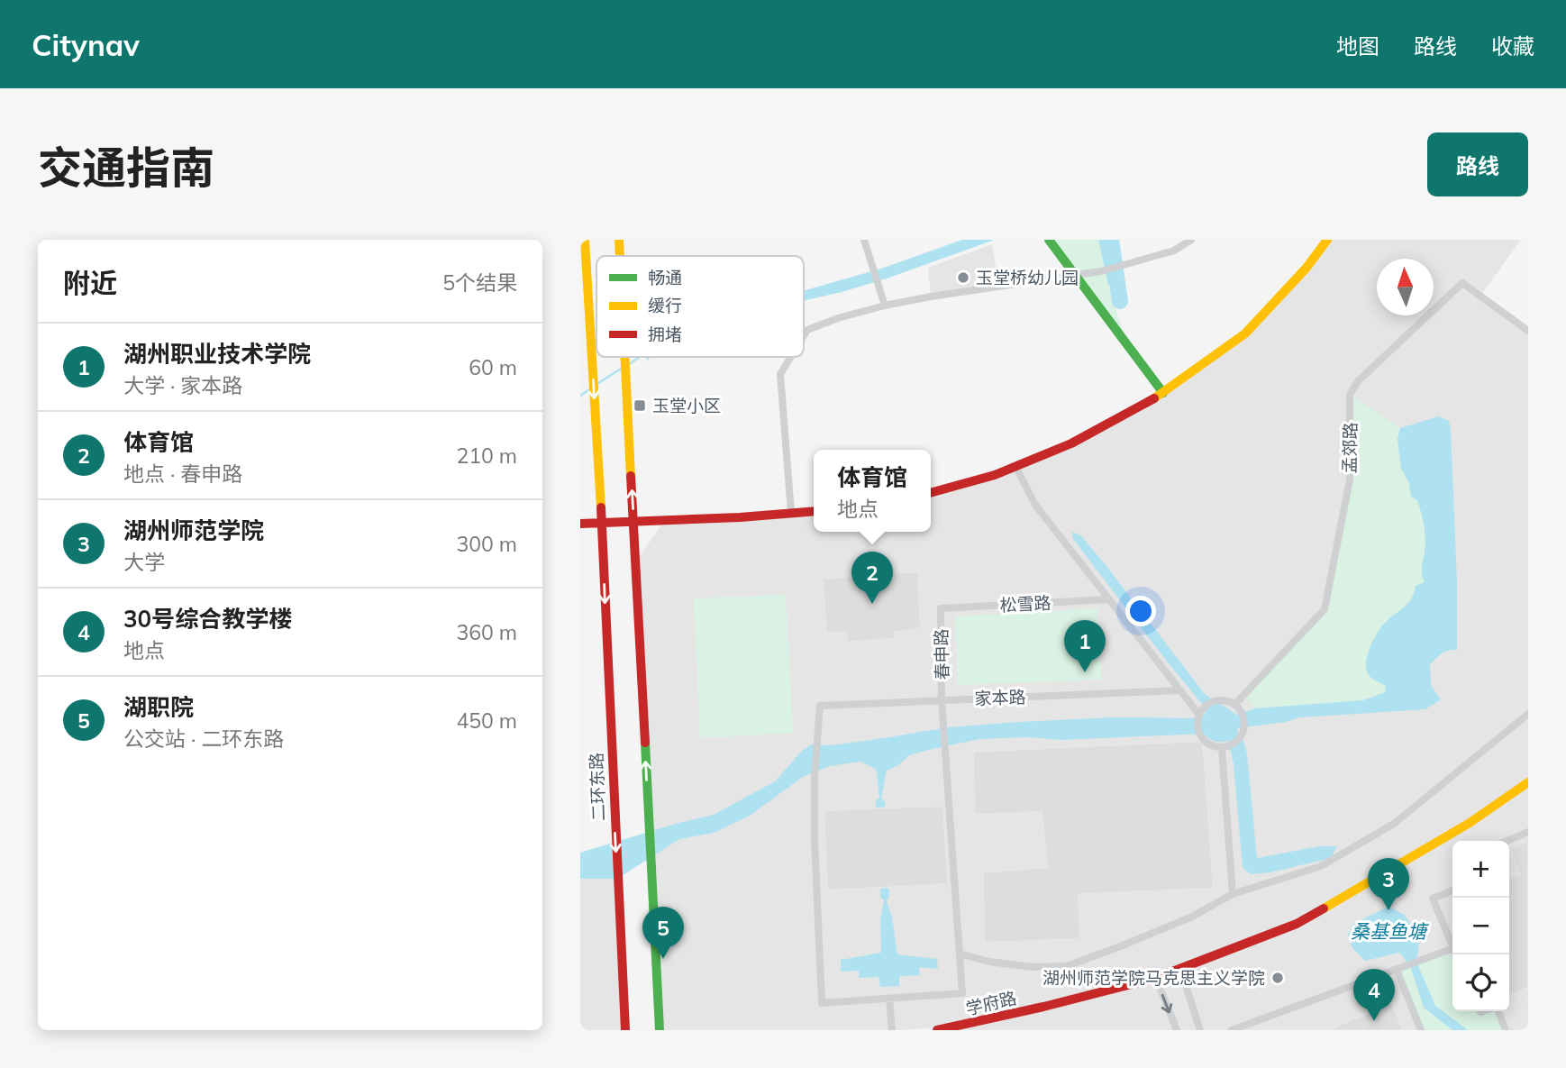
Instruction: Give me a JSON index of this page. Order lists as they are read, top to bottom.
{
  "streets": {
    "main road": ["二环东路", "学府路"],
    "street": [
      "孟郊路",
      "松雪路",
      "春申路",
      "家本路"
    ]
  },
  "crossings": [
    ["松雪路", "春申路"],
    ["春申路", "家本路"]
  ],
  "water": ["桑基鱼塘"],
  "places": {
    "other": ["玉堂桥幼儿园", "湖州师范学院马克思主义学院"],
    "transit": ["玉堂小区"]
  },
  "legend": ["畅通", "缓行", "拥堵"],
  "north": "top",
  "page": {
    "header": "Citynav",
    "nav": ["地图", "路线", "收藏"],
    "title": "交通指南",
    "buttons": "路线",
    "heading": ["附近", "5个结果"],
    "list": [
      {
        "mark": "1",
        "name": "湖州职业技术学院",
        "note": "大学 · 家本路",
        "value": "60 m"
      },
      {
        "mark": "2",
        "name": "体育馆",
        "note": "地点 · 春申路",
        "value": "210 m"
      },
      {
        "mark": "3",
        "name": "湖州师范学院",
        "note": "大学",
        "value": "300 m"
      },
      {
        "mark": "4",
        "name": "30号综合教学楼",
        "note": "地点",
        "value": "360 m"
      },
      {
        "mark": "5",
        "name": "湖职院",
        "note": "公交站 · 二环东路",
        "value": "450 m"
      }
    ],
    "popup": ["体育馆", "地点"],
    "pins": [
      "2",
      "1",
      "3",
      "5",
      "4"
    ],
    "map_buttons": ["+", "−"]
  }
}
